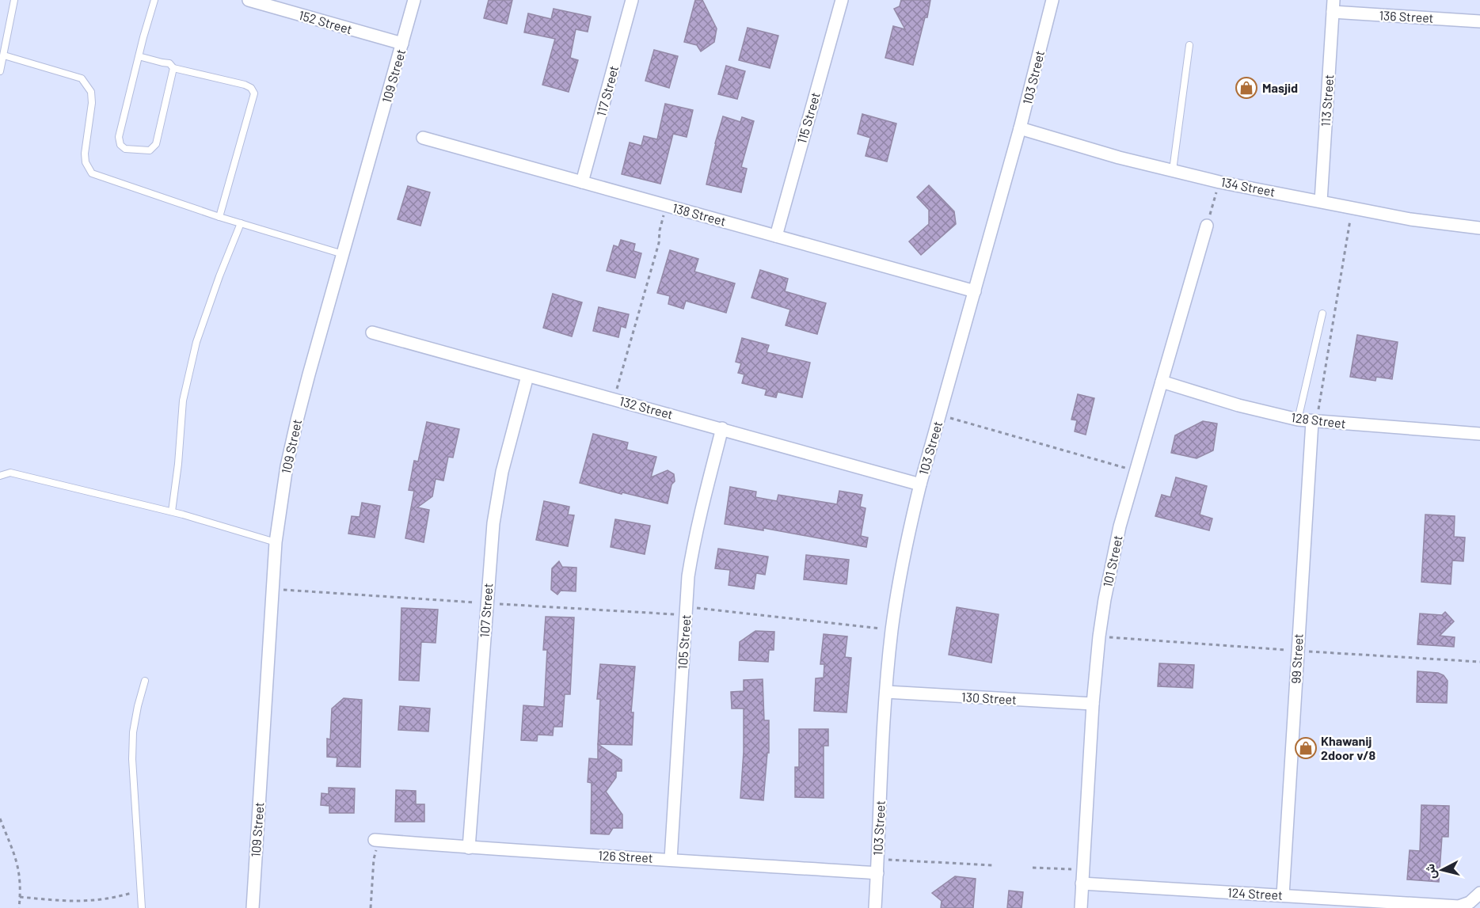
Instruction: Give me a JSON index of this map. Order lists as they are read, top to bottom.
{
  "streets": {
    "street": [
      "136 Street",
      "152 Street",
      "109 Street",
      "103 Street",
      "117 Street",
      "113 Street",
      "115 Street",
      "134 Street",
      "138 Street",
      "132 Street",
      "128 Street",
      "101 Street",
      "107 Street",
      "105 Street",
      "99 Street",
      "130 Street",
      "126 Street",
      "124 Street"
    ]
  },
  "crossings": [
    ["136 Street", "113 Street"],
    ["152 Street", "109 Street"],
    ["103 Street", "134 Street"],
    ["103 Street", "138 Street"],
    ["103 Street", "132 Street"],
    ["103 Street", "130 Street"],
    ["103 Street", "126 Street"],
    ["117 Street", "138 Street"],
    ["113 Street", "134 Street"],
    ["115 Street", "138 Street"],
    ["132 Street", "107 Street"],
    ["132 Street", "105 Street"],
    ["128 Street", "101 Street"],
    ["128 Street", "99 Street"],
    ["101 Street", "130 Street"],
    ["101 Street", "124 Street"],
    ["107 Street", "126 Street"],
    ["105 Street", "126 Street"],
    ["99 Street", "124 Street"]
  ],
  "places": {
    "shop": ["Masjid", "Khawanij 2door v/8"]
  },
  "north": "left"
}
